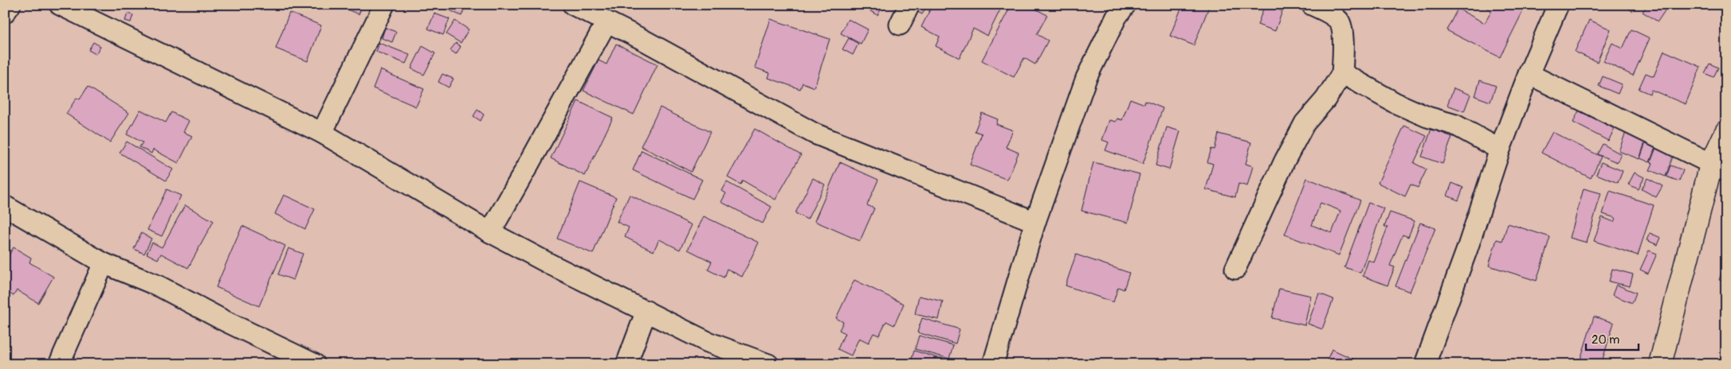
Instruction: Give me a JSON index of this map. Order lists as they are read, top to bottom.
{
  "scale_bar": "20 m"
}
